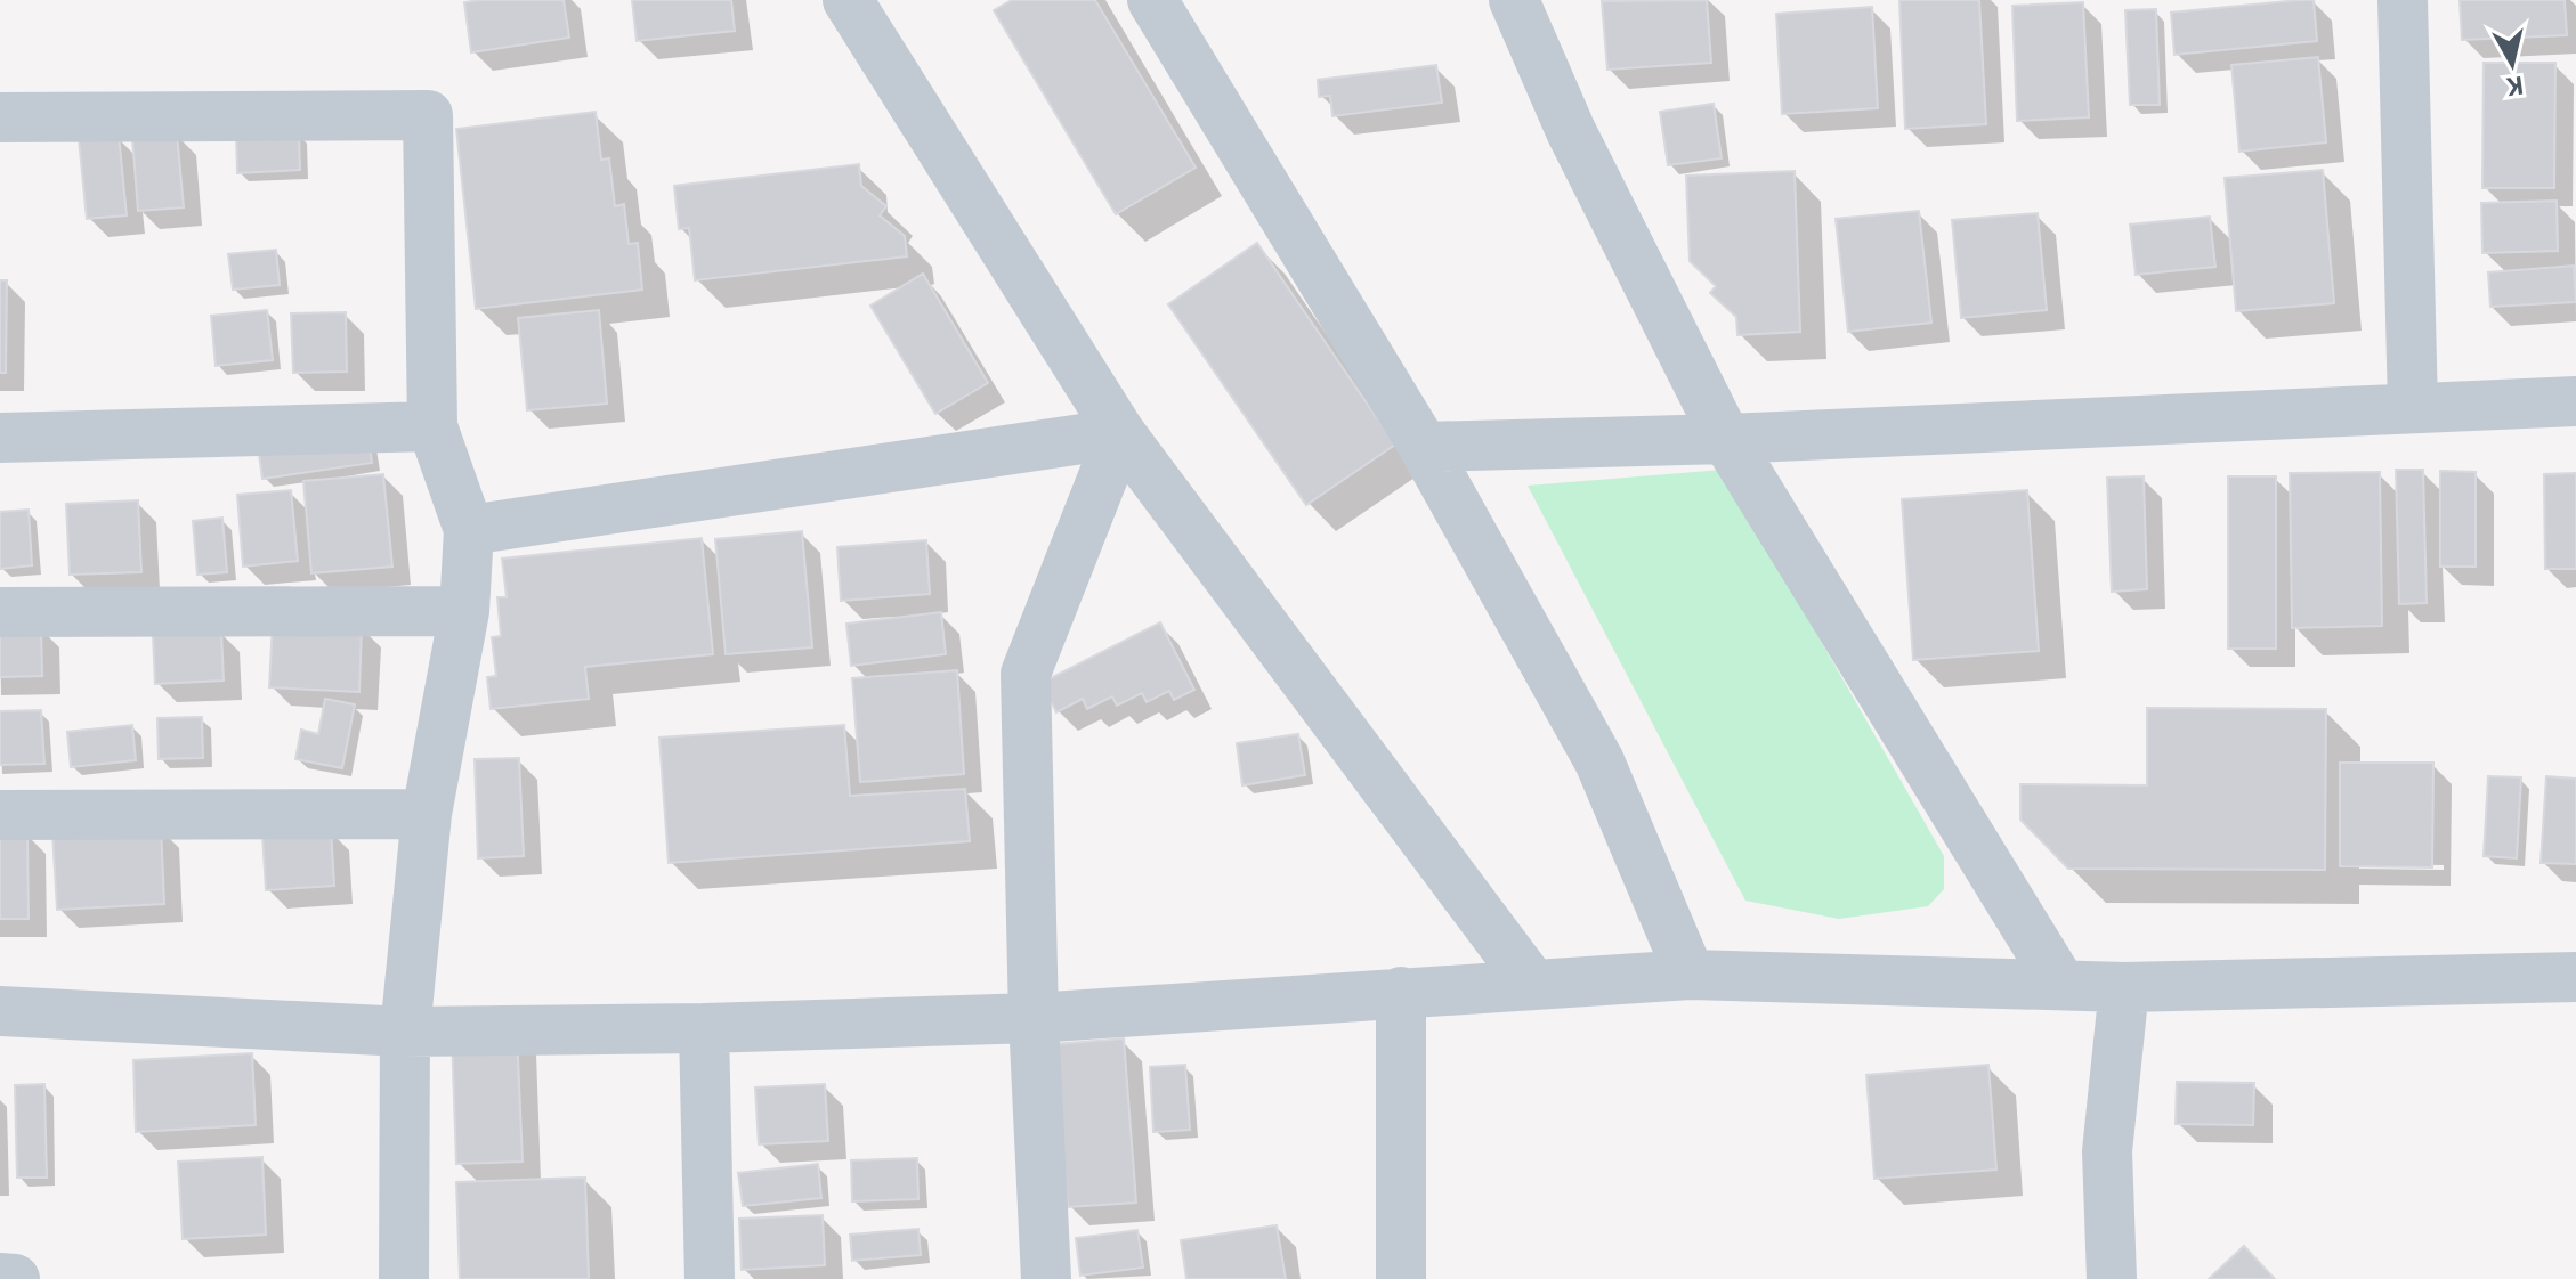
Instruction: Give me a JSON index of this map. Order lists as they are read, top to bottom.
{
  "north": "bottom"
}
